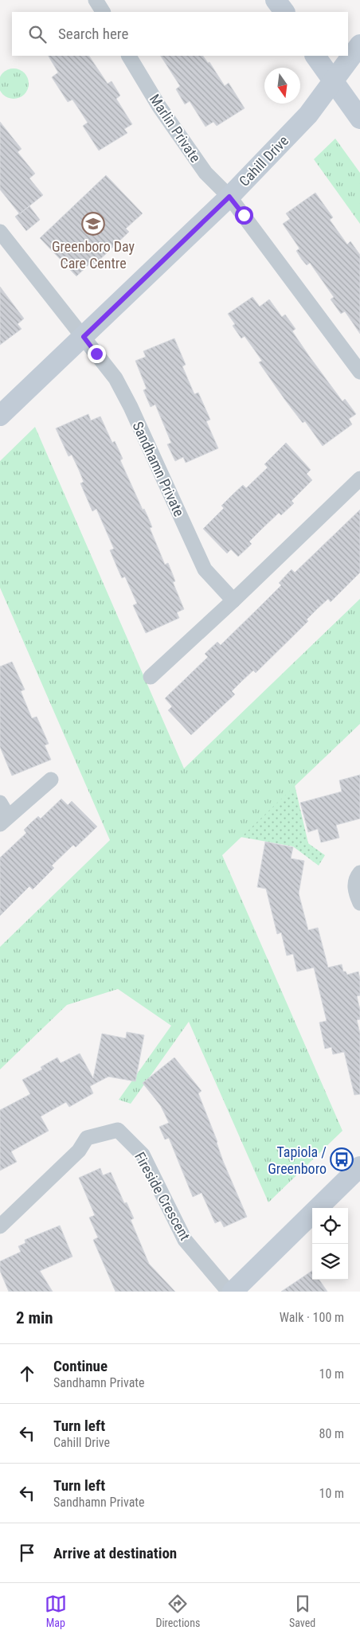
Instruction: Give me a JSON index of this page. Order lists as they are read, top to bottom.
{
  "streets": {
    "street": [
      "Marlin Private",
      "Cahill Drive",
      "Sandhamn Private",
      "Fireside Crescent"
    ]
  },
  "crossings": [
    ["Marlin Private", "Cahill Drive"],
    ["Cahill Drive", "Sandhamn Private"]
  ],
  "places": {
    "school or university": ["Greenboro Day Care Centre"],
    "bus stop": ["Tapiola / Greenboro"]
  },
  "north": "bottom",
  "page": {
    "search": "Search here",
    "heading": ["2 min", "Walk · 100 m"],
    "list": [
      ["Continue", "Sandhamn Private", "10 m"],
      ["Turn left", "Cahill Drive", "80 m"],
      ["Turn left", "Sandhamn Private", "10 m"],
      "Arrive at destination"
    ],
    "nav": ["Map", "Directions", "Saved"]
  }
}
